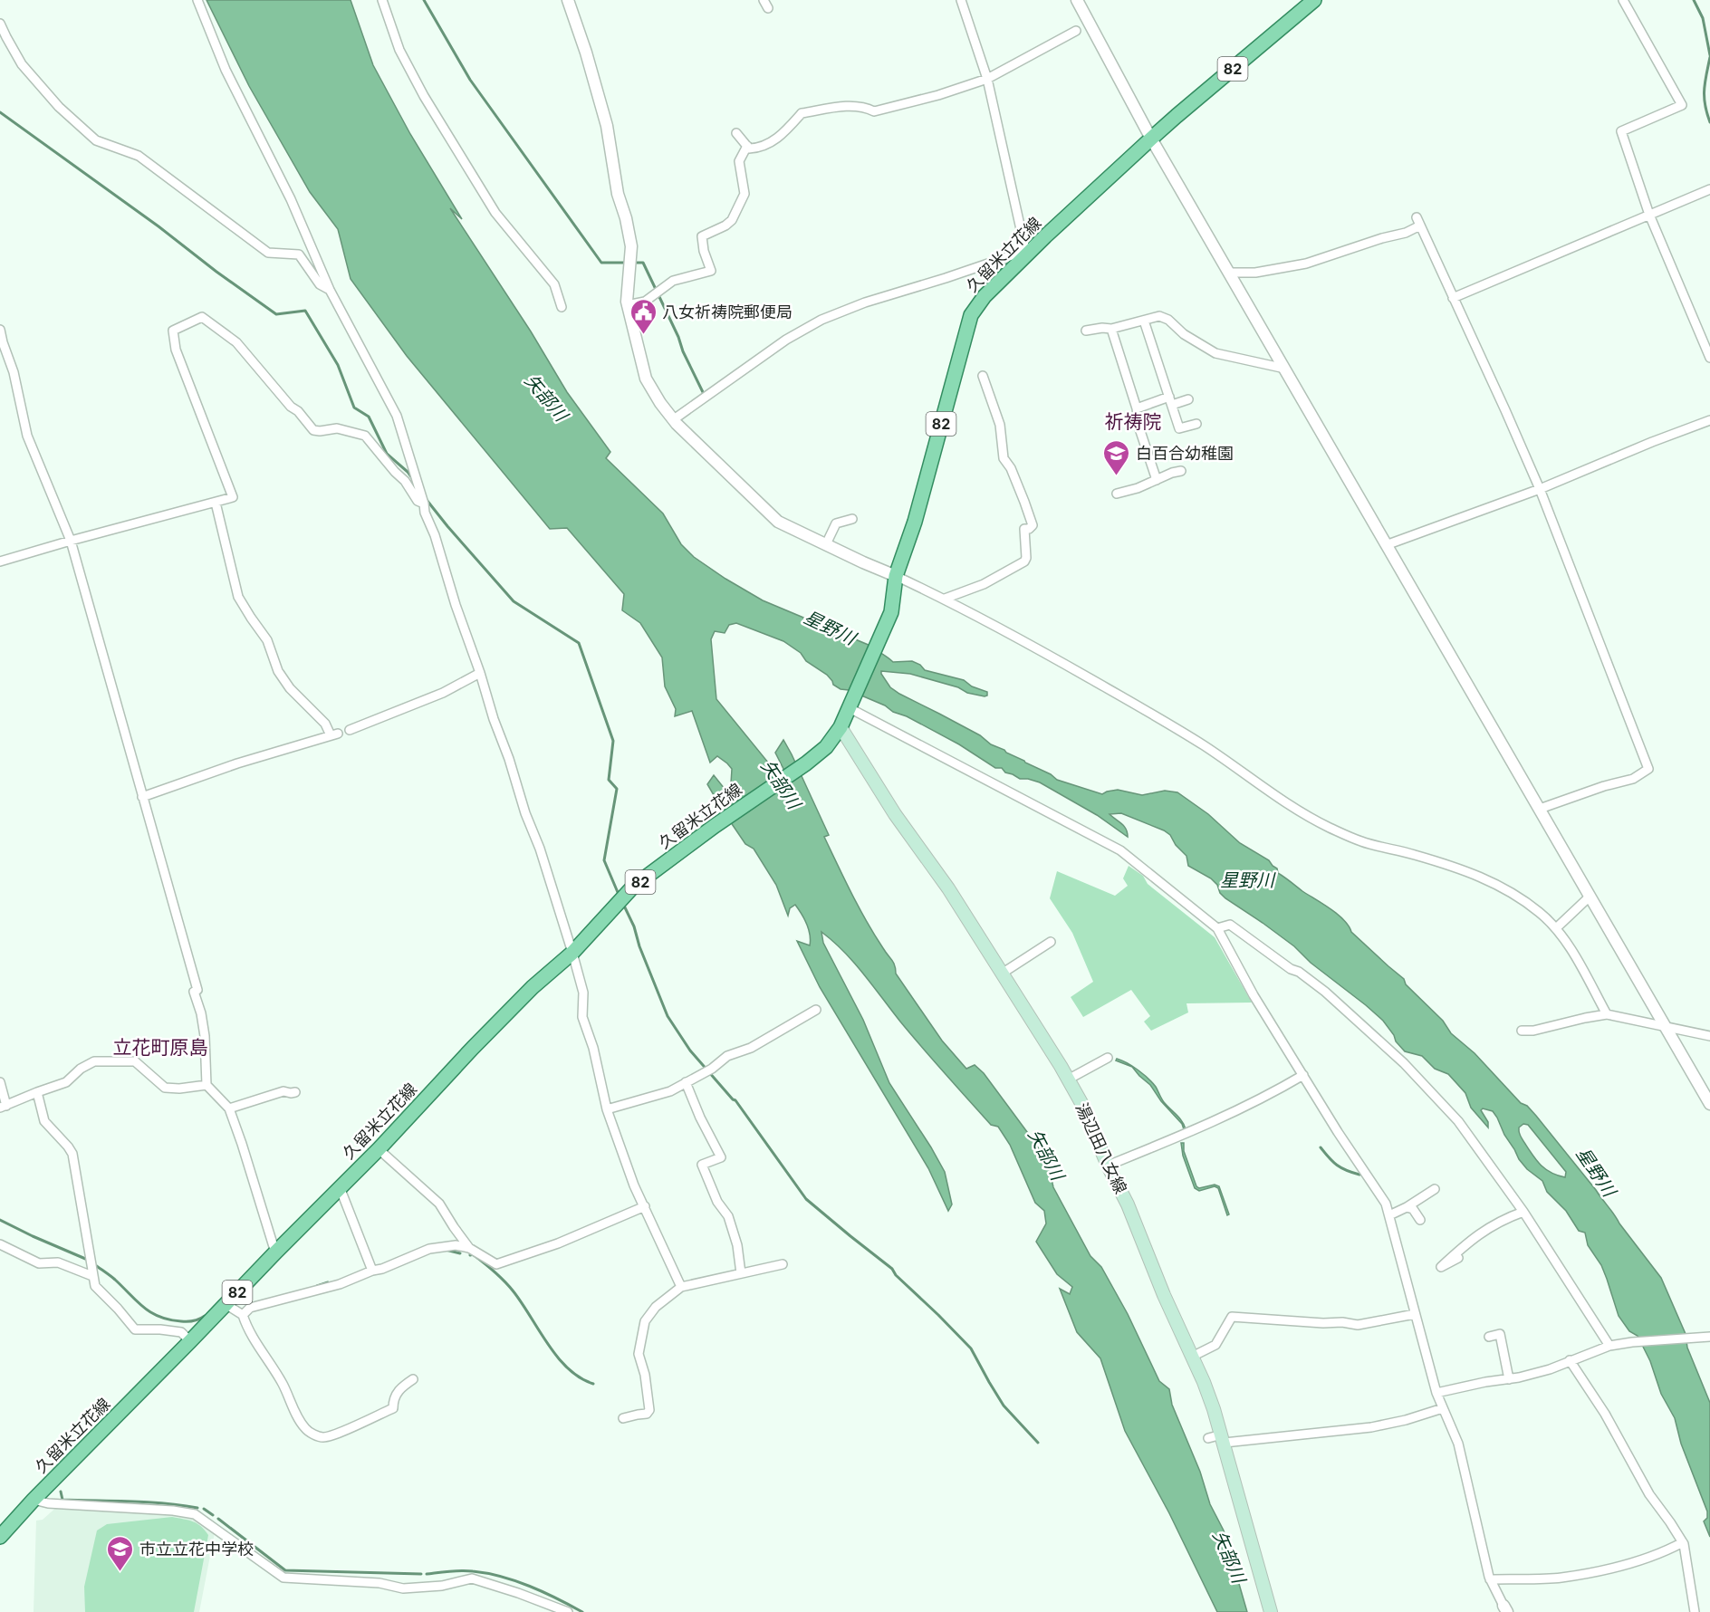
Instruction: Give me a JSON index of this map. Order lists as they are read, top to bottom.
{
  "streets": {
    "main road": ["82", "久留米立花線", "湯辺田八女線"]
  },
  "crossings": [
    ["久留米立花線", "湯辺田八女線"]
  ],
  "districts": ["祈祷院", "立花町原島"],
  "water": ["矢部川", "星野川"],
  "places": {
    "public building": ["八女祈祷院郵便局"],
    "school or university": ["白百合幼稚園", "市立立花中学校"]
  }
}
